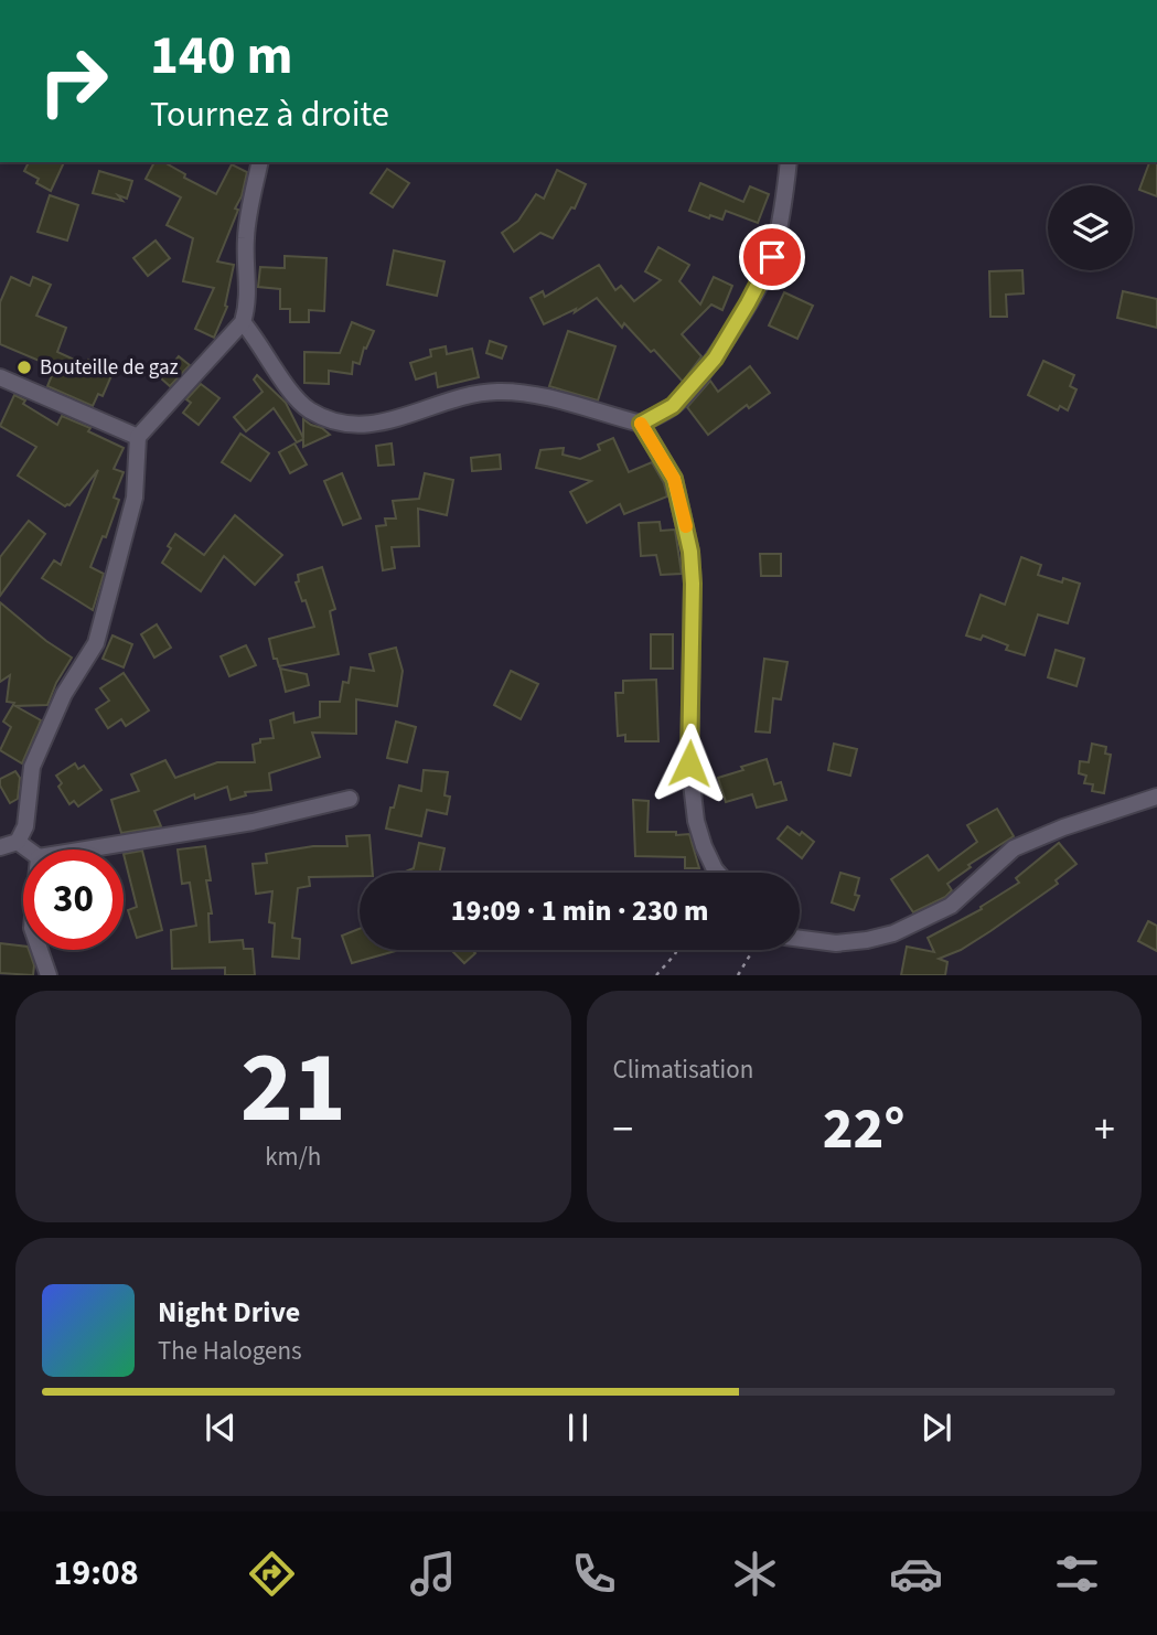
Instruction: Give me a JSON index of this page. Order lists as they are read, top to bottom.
{
  "places": ["Bouteille de gaz"],
  "page": {
    "turn": ["140 m", "Tournez à droite"],
    "limit": "30",
    "trip": "19:09 · 1 min · 230 m",
    "tile": [
      ["21", "km/h"],
      "Climatisation"
    ],
    "heat": ["−", "22°", "+"],
    "song": ["Night Drive", "The Halogens"],
    "tabs": "19:08"
  }
}
